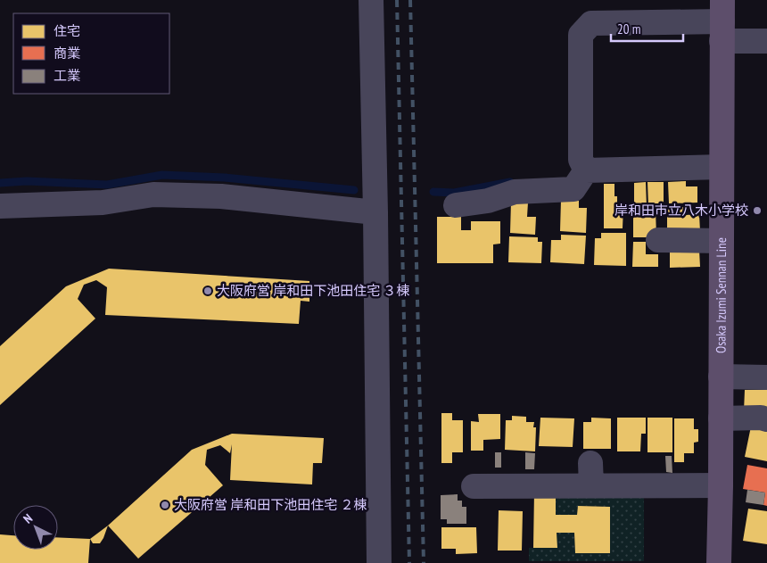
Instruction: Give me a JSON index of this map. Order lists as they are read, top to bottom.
{
  "streets": {
    "main road": ["Osaka Izumi Sennan Line"]
  },
  "places": ["岸和田市立八木小学校", "大阪府営 岸和田下池田住宅 ３棟", "大阪府営 岸和田下池田住宅 ２棟"],
  "legend": ["住宅", "商業", "工業"],
  "scale_bar": "20 m",
  "north": "top left"
}
